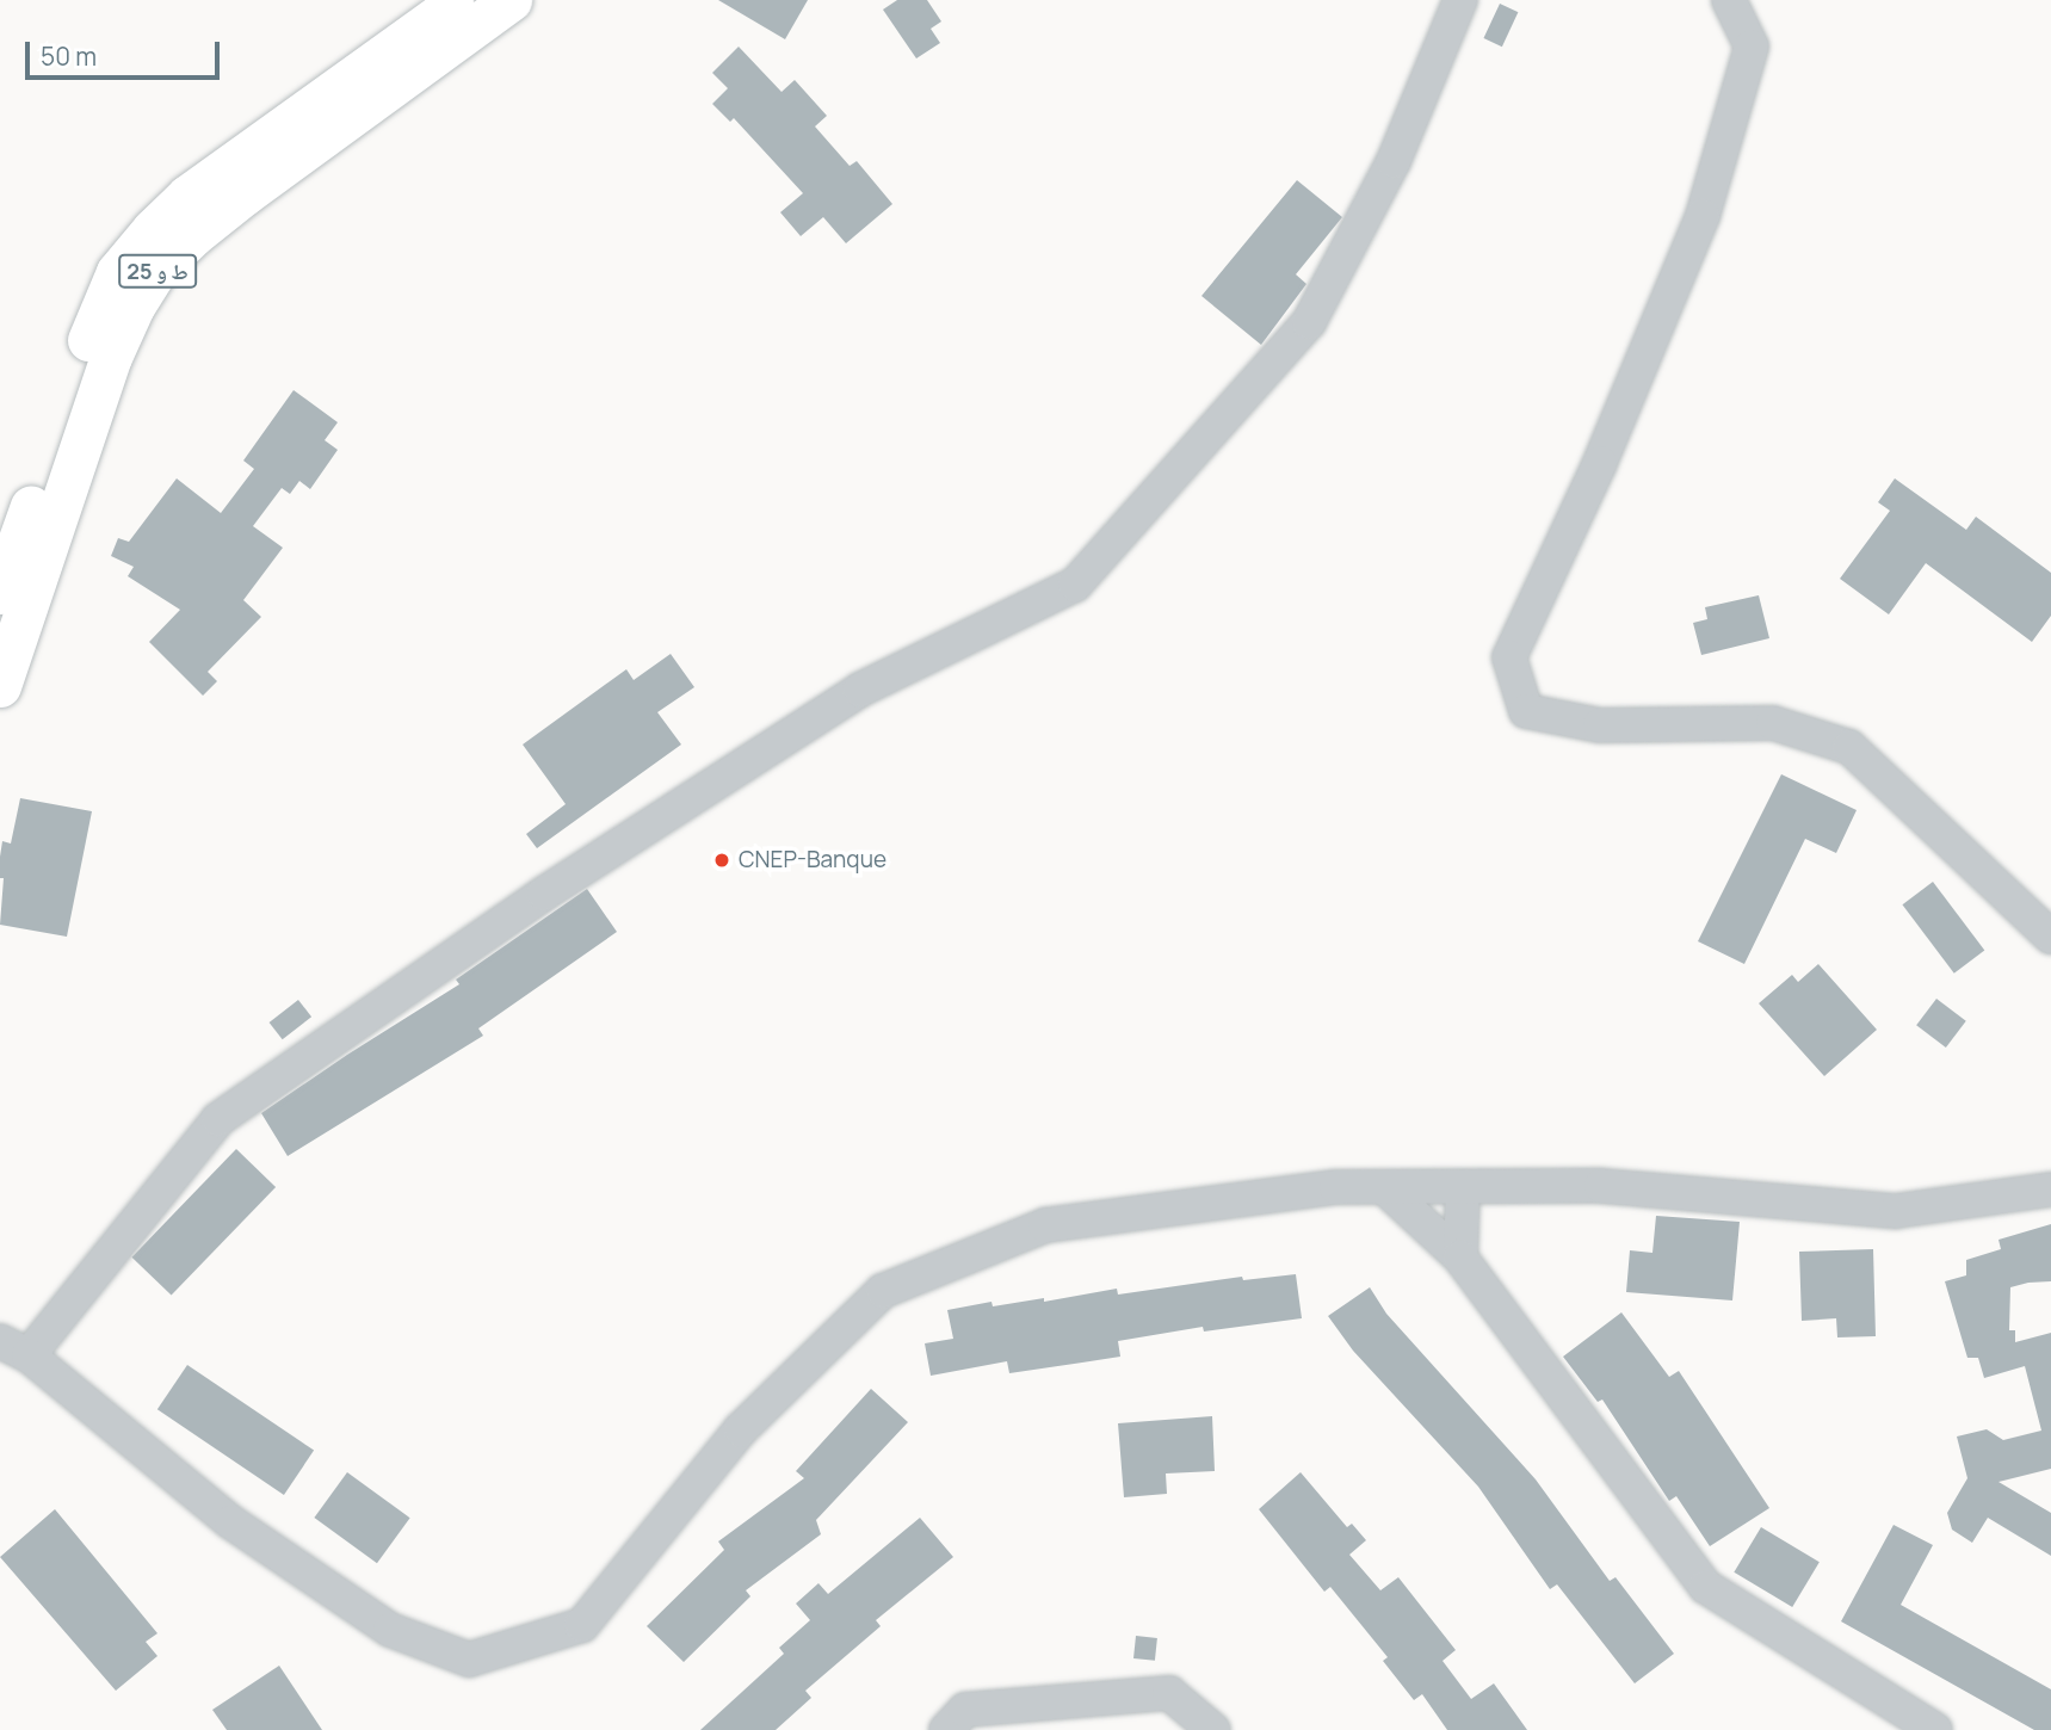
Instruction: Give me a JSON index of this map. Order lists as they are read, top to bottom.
{
  "streets": {
    "main road": ["ط و 25"]
  },
  "places": ["CNEP-Banque"],
  "scale_bar": "50 m"
}
